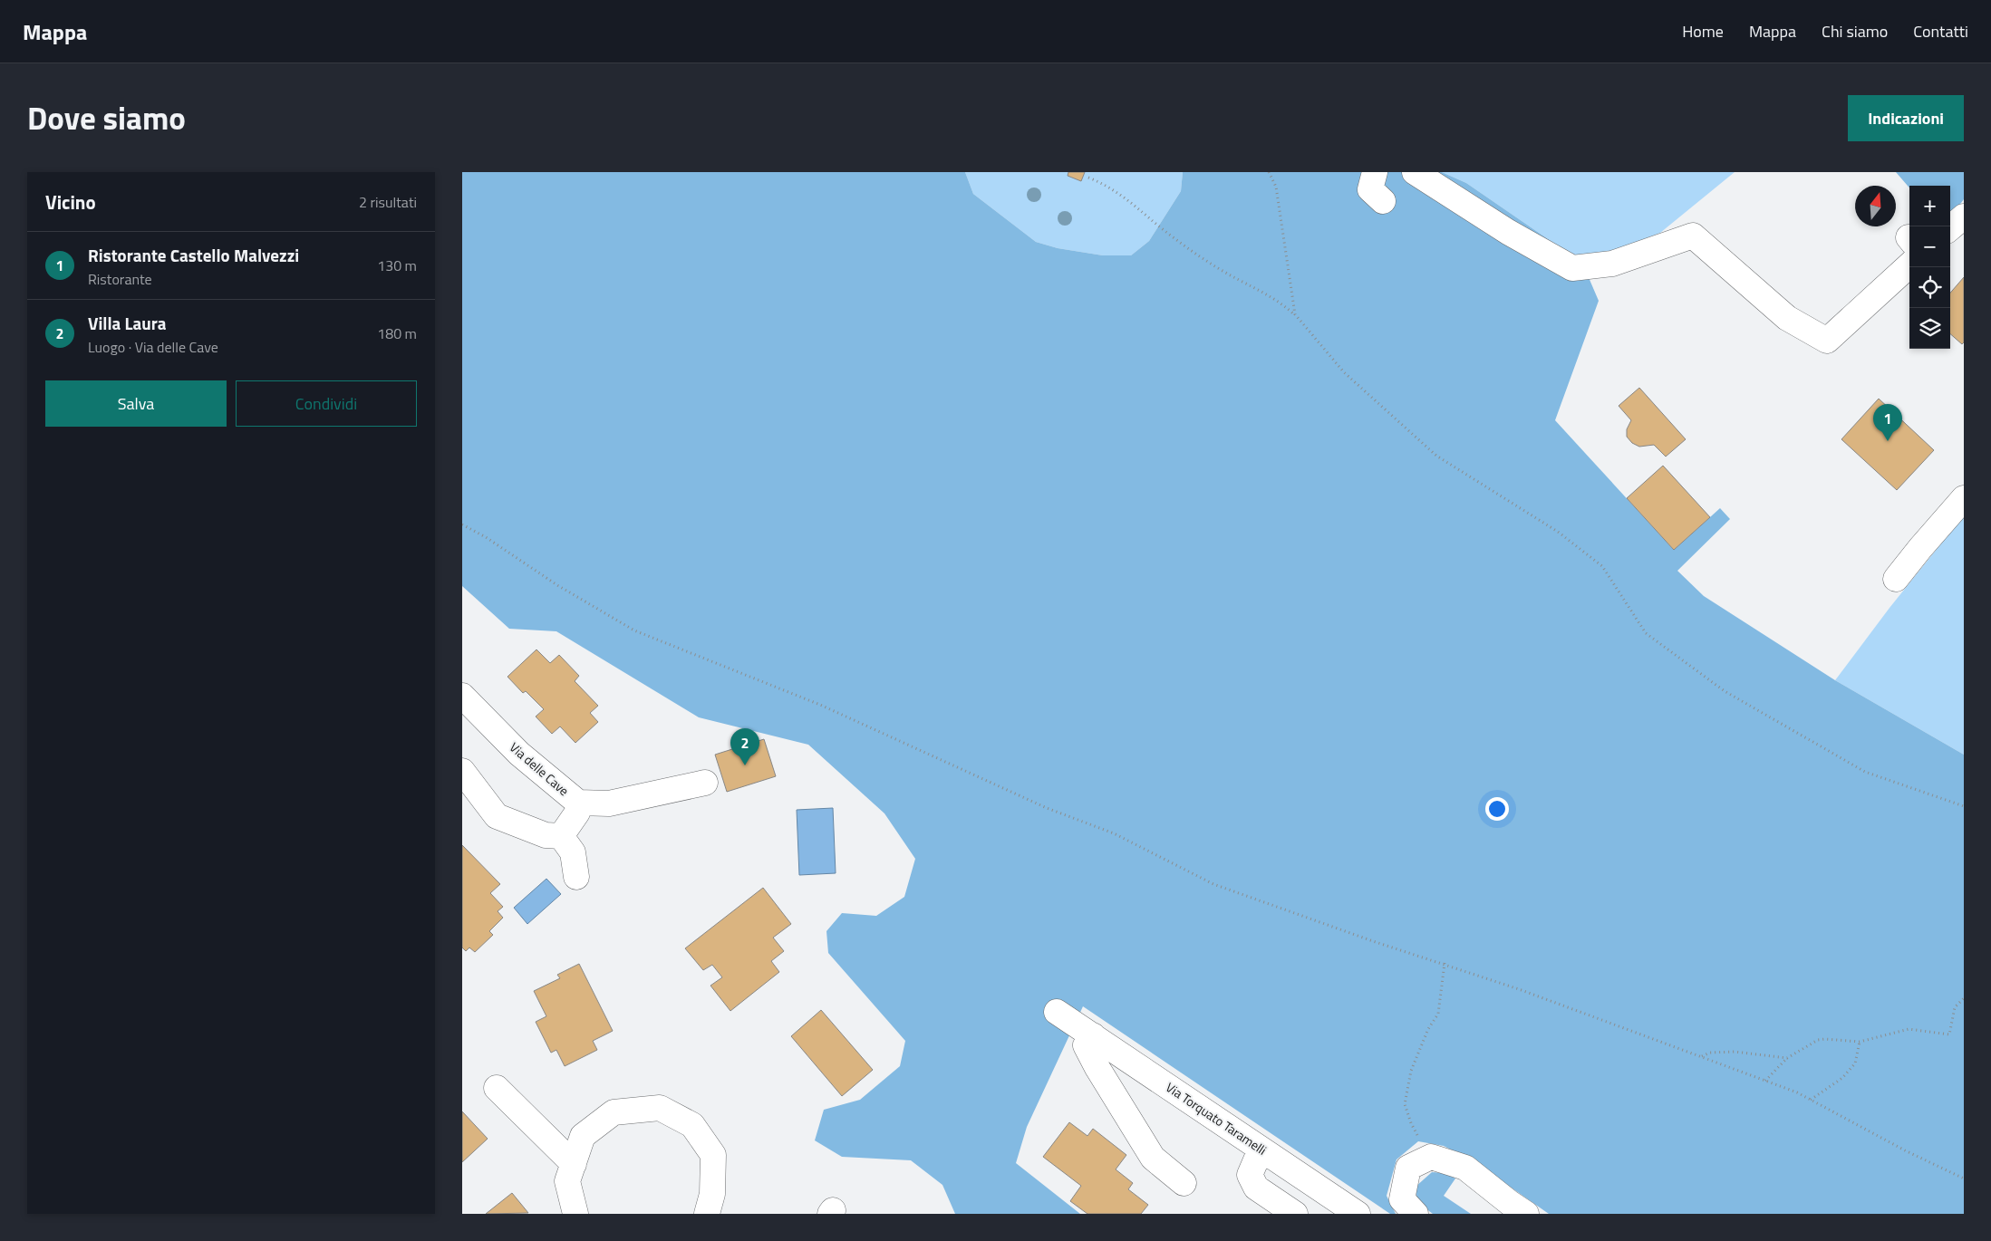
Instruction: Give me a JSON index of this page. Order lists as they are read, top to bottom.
{
  "streets": {
    "street": ["Via delle Cave", "Via Torquato Taramelli"]
  },
  "north": "top",
  "page": {
    "header": "Mappa",
    "nav": [
      "Home",
      "Mappa",
      "Chi siamo",
      "Contatti"
    ],
    "title": "Dove siamo",
    "buttons": [
      "Indicazioni",
      ["Salva", "Condividi"]
    ],
    "heading": ["Vicino", "2 risultati"],
    "map_buttons": ["+", "−"],
    "list": [
      {
        "mark": "1",
        "name": "Ristorante Castello Malvezzi",
        "note": "Ristorante",
        "value": "130 m"
      },
      {
        "mark": "2",
        "name": "Villa Laura",
        "note": "Luogo · Via delle Cave",
        "value": "180 m"
      }
    ],
    "pins": ["1", "2"]
  }
}
